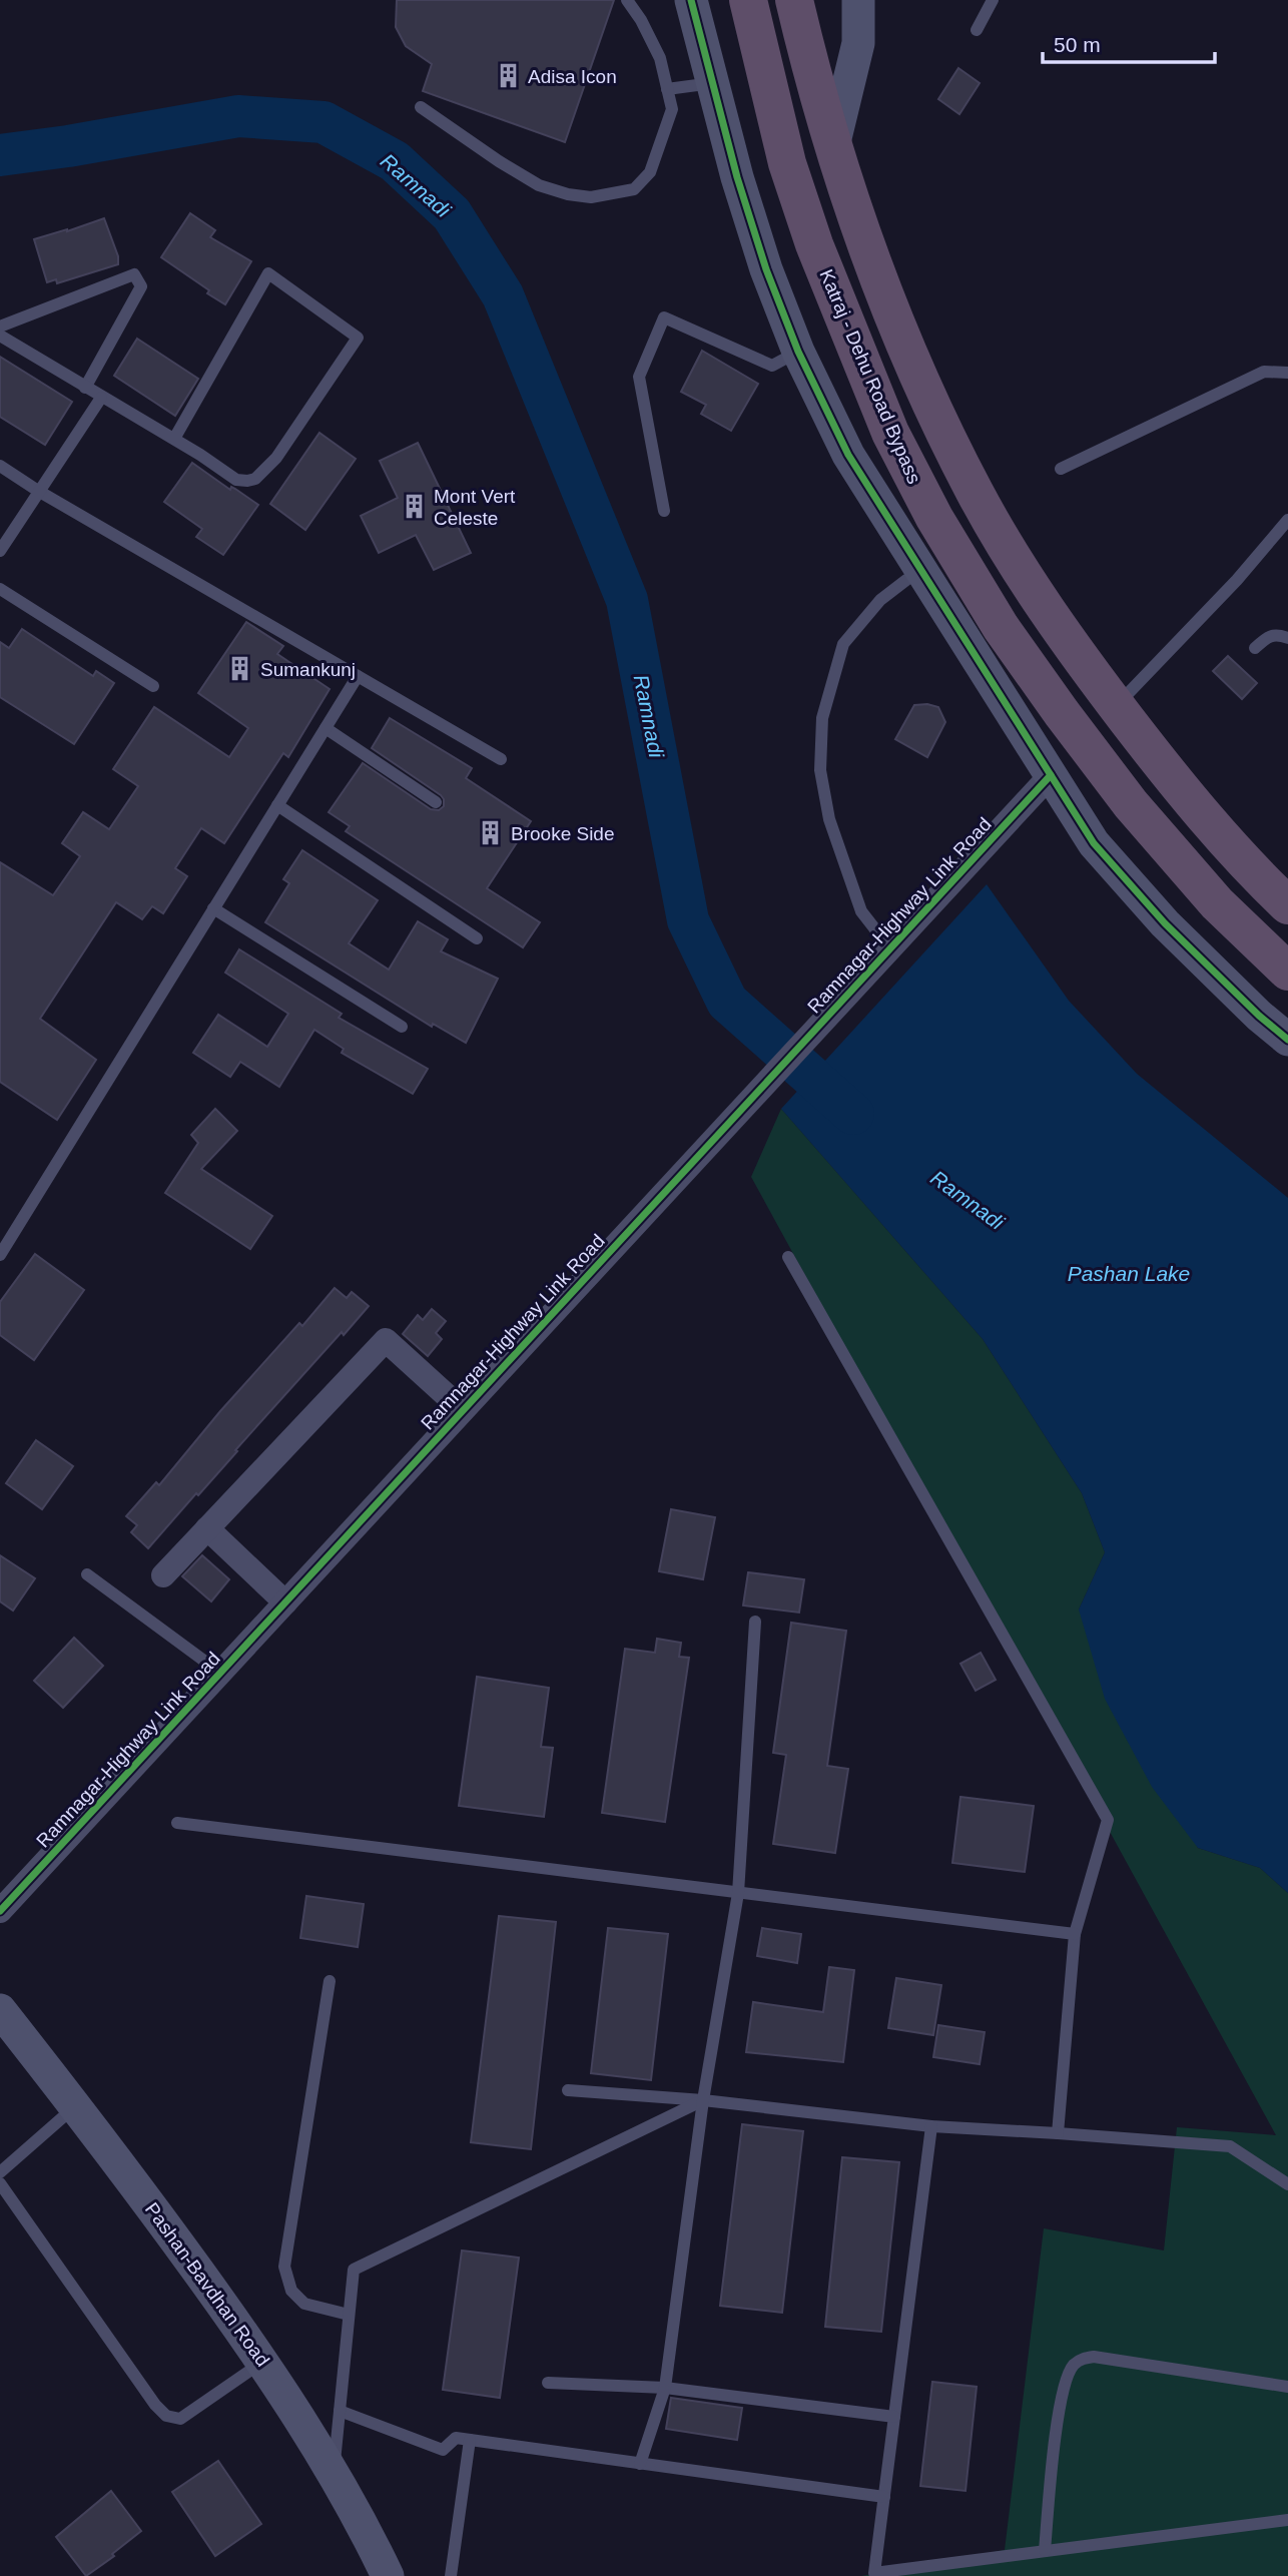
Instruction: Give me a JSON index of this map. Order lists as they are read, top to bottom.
{
  "streets": {
    "highway": ["Katraj - Dehu Road Bypass"],
    "street": ["Ramnagar-Highway Link Road", "Pashan-Bavdhan Road"]
  },
  "water": ["Ramnadi", "Pashan Lake"],
  "places": {
    "building": [
      "Adisa Icon",
      "Mont Vert Celeste",
      "Sumankunj",
      "Brooke Side"
    ]
  },
  "scale_bar": "50 m"
}
